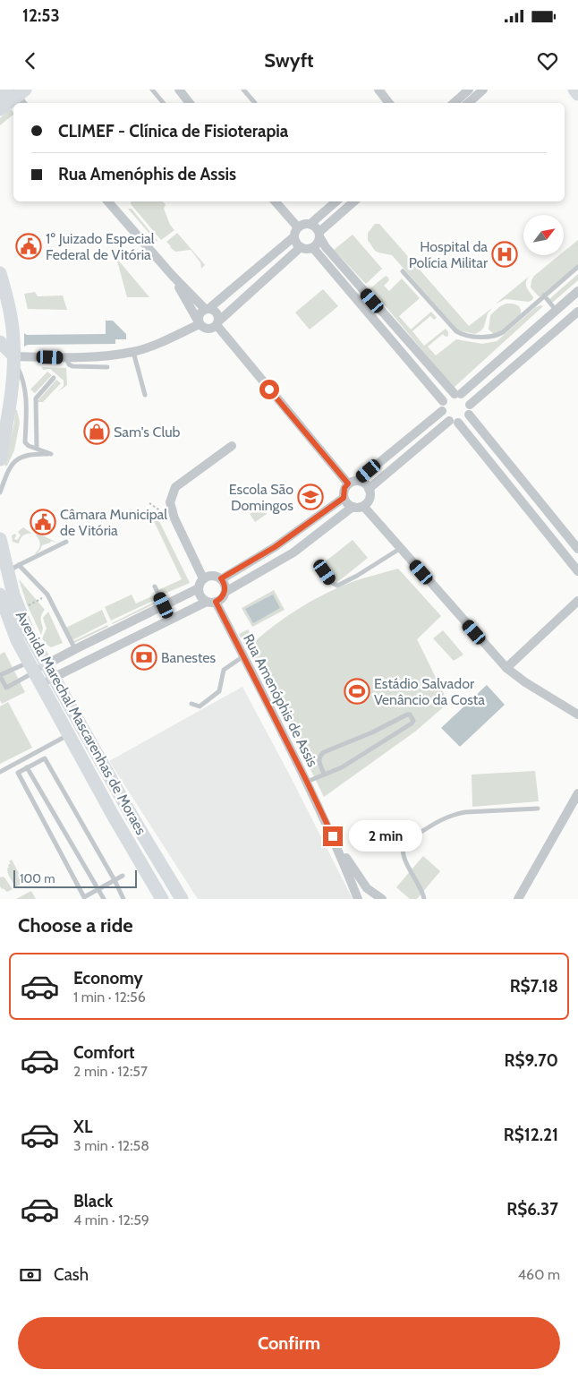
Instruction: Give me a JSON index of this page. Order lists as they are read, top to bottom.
{
  "streets": {
    "main road": ["Avenida Marechal Mascarenhas de Moraes"],
    "street": ["Rua Amenóphis de Assis"]
  },
  "places": {
    "public building": ["1º Juizado Especial Federal de Vitória", "Câmara Municipal de Vitória"],
    "hospital": ["Hospital da Polícia Militar"],
    "shop": ["Sam's Club"],
    "school or university": ["Escola São Domingos"],
    "bank": ["Banestes"],
    "sports": ["Estádio Salvador Venâncio da Costa"]
  },
  "scale_bar": "100 m",
  "north": "top right",
  "page": {
    "status": "12:53",
    "header": "Swyft",
    "banner": ["CLIMEF - Clínica de Fisioterapia", "Rua Amenóphis de Assis"],
    "bubble": "2 min",
    "scale": "100 m",
    "heading": "Choose a ride",
    "list": [
      {
        "name": "Economy",
        "note": "1 min · 12:56",
        "value": "R$7.18"
      },
      {
        "name": "Comfort",
        "note": "2 min · 12:57",
        "value": "R$9.70"
      },
      {
        "name": "XL",
        "note": "3 min · 12:58",
        "value": "R$12.21"
      },
      {
        "name": "Black",
        "note": "4 min · 12:59",
        "value": "R$6.37"
      }
    ],
    "pay": ["Cash", "460 m"],
    "buttons": "Confirm"
  }
}
